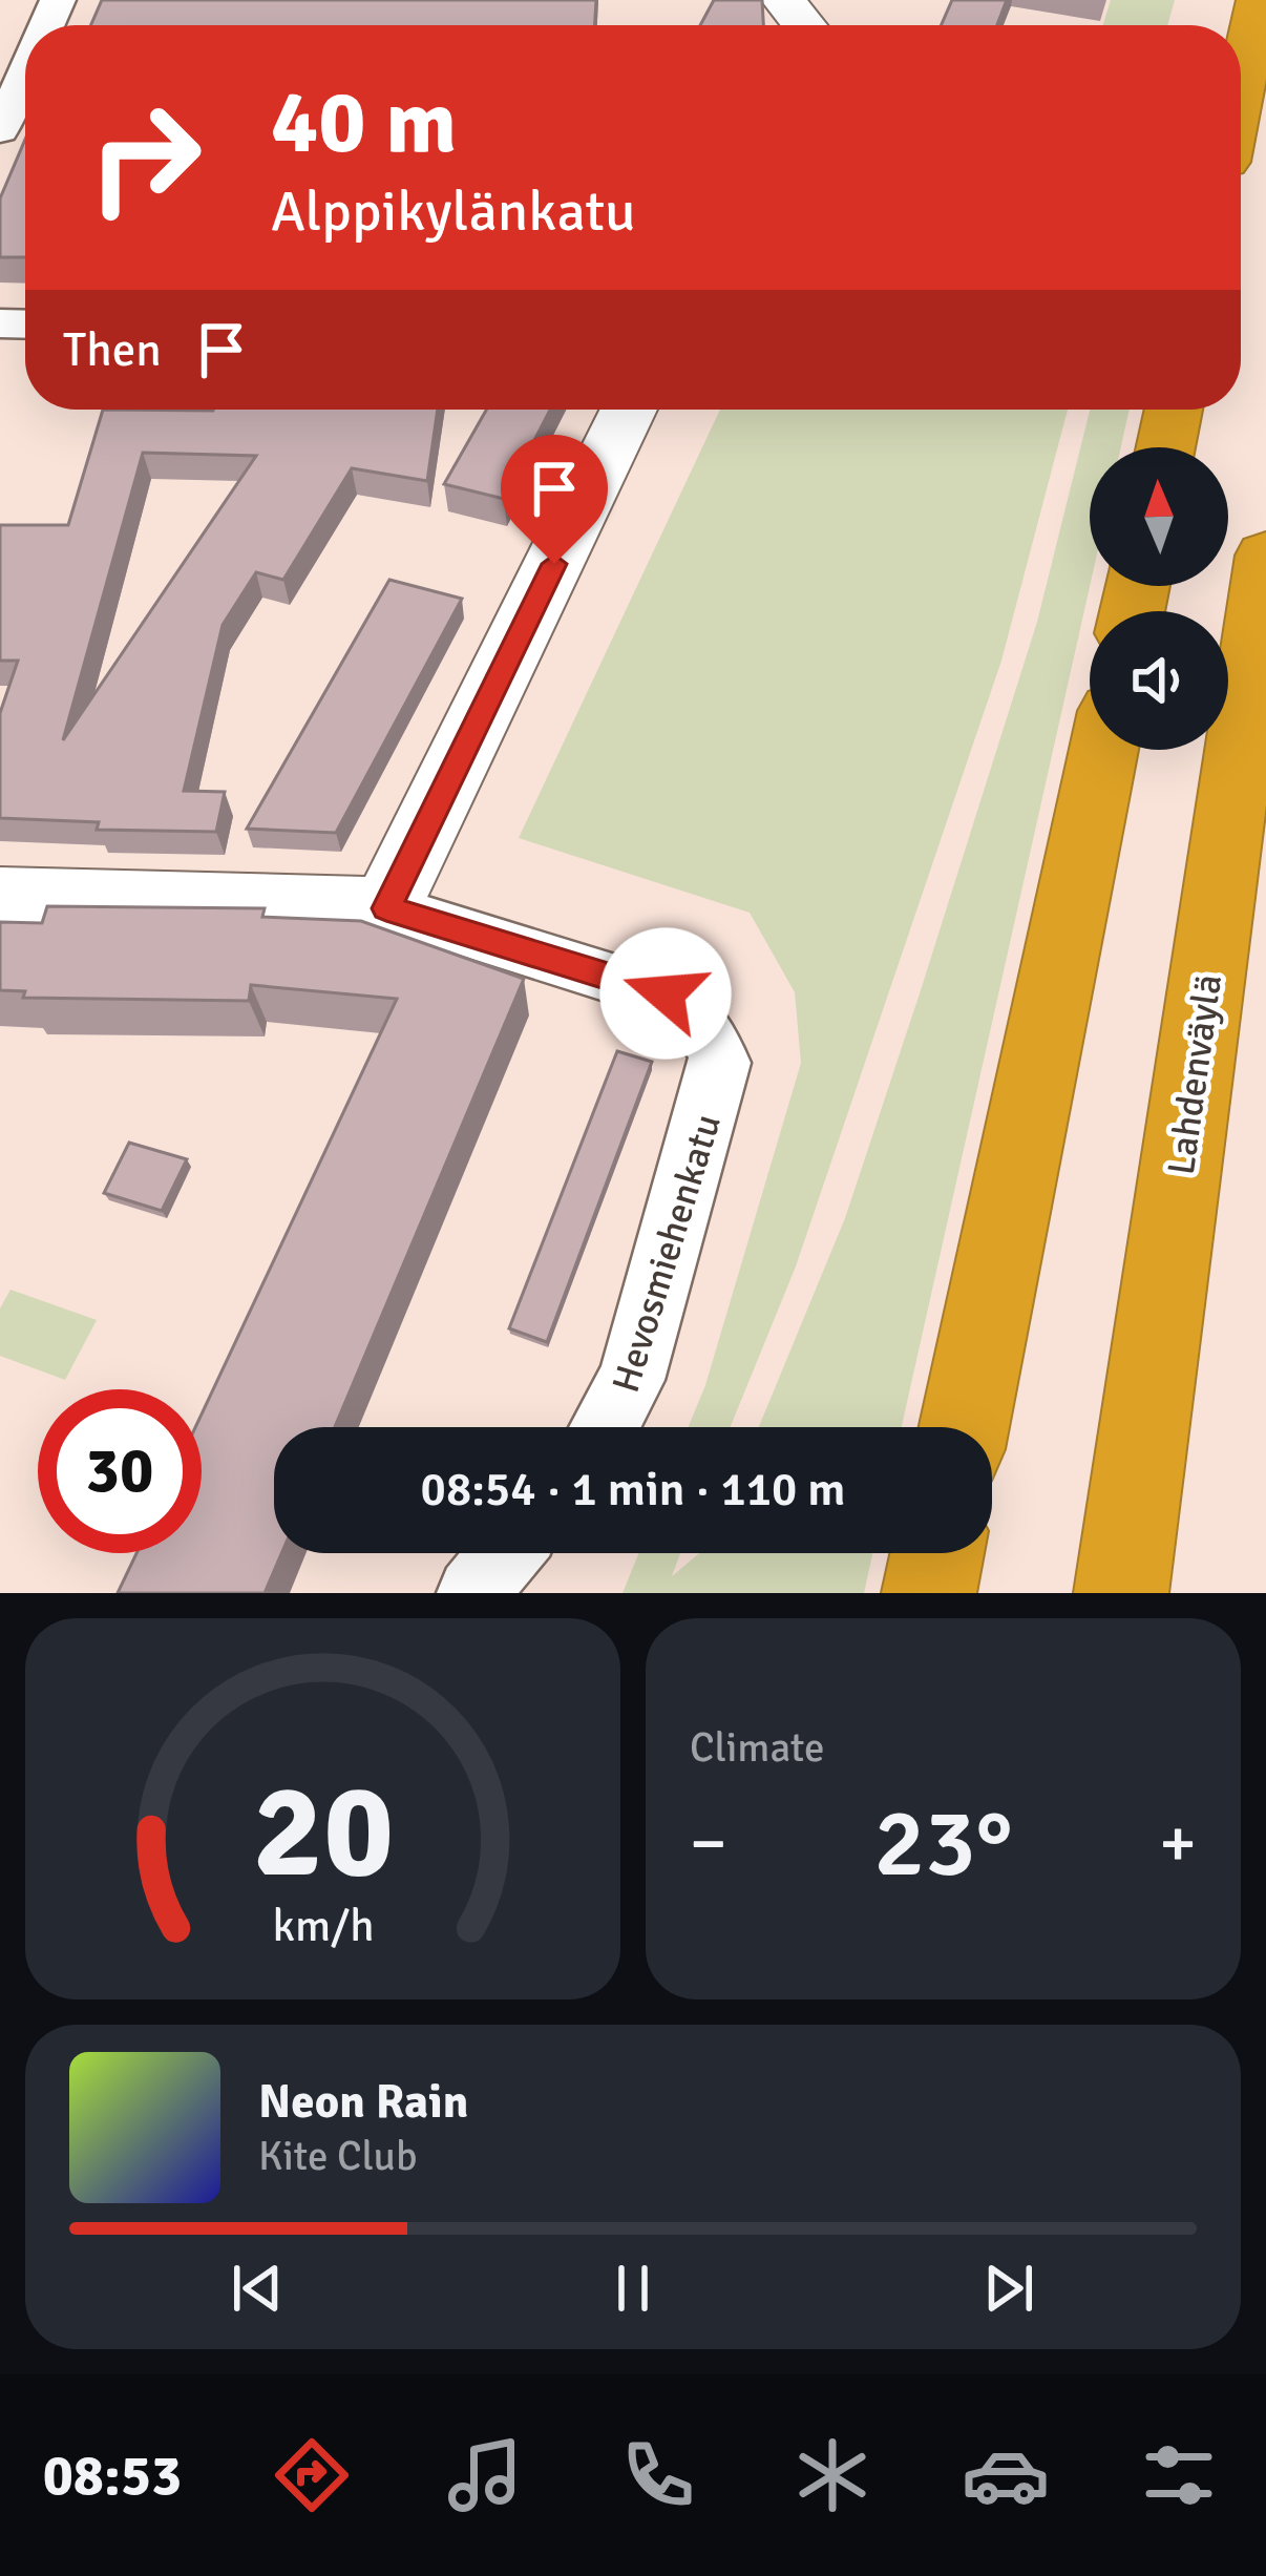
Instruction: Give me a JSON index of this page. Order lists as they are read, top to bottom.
{
  "streets": {
    "highway": ["Lahdenväylä"],
    "street": ["Hevosmiehenkatu"]
  },
  "north": "top",
  "page": {
    "turn": ["40 m", "Alppikylänkatu"],
    "then": "Then",
    "limit": "30",
    "trip": "08:54 · 1 min · 110 m",
    "tile": "Climate",
    "heat": ["−", "23°", "+"],
    "song": ["Neon Rain", "Kite Club"],
    "tabs": "08:53",
    "gauge": ["20", "km/h"]
  }
}
